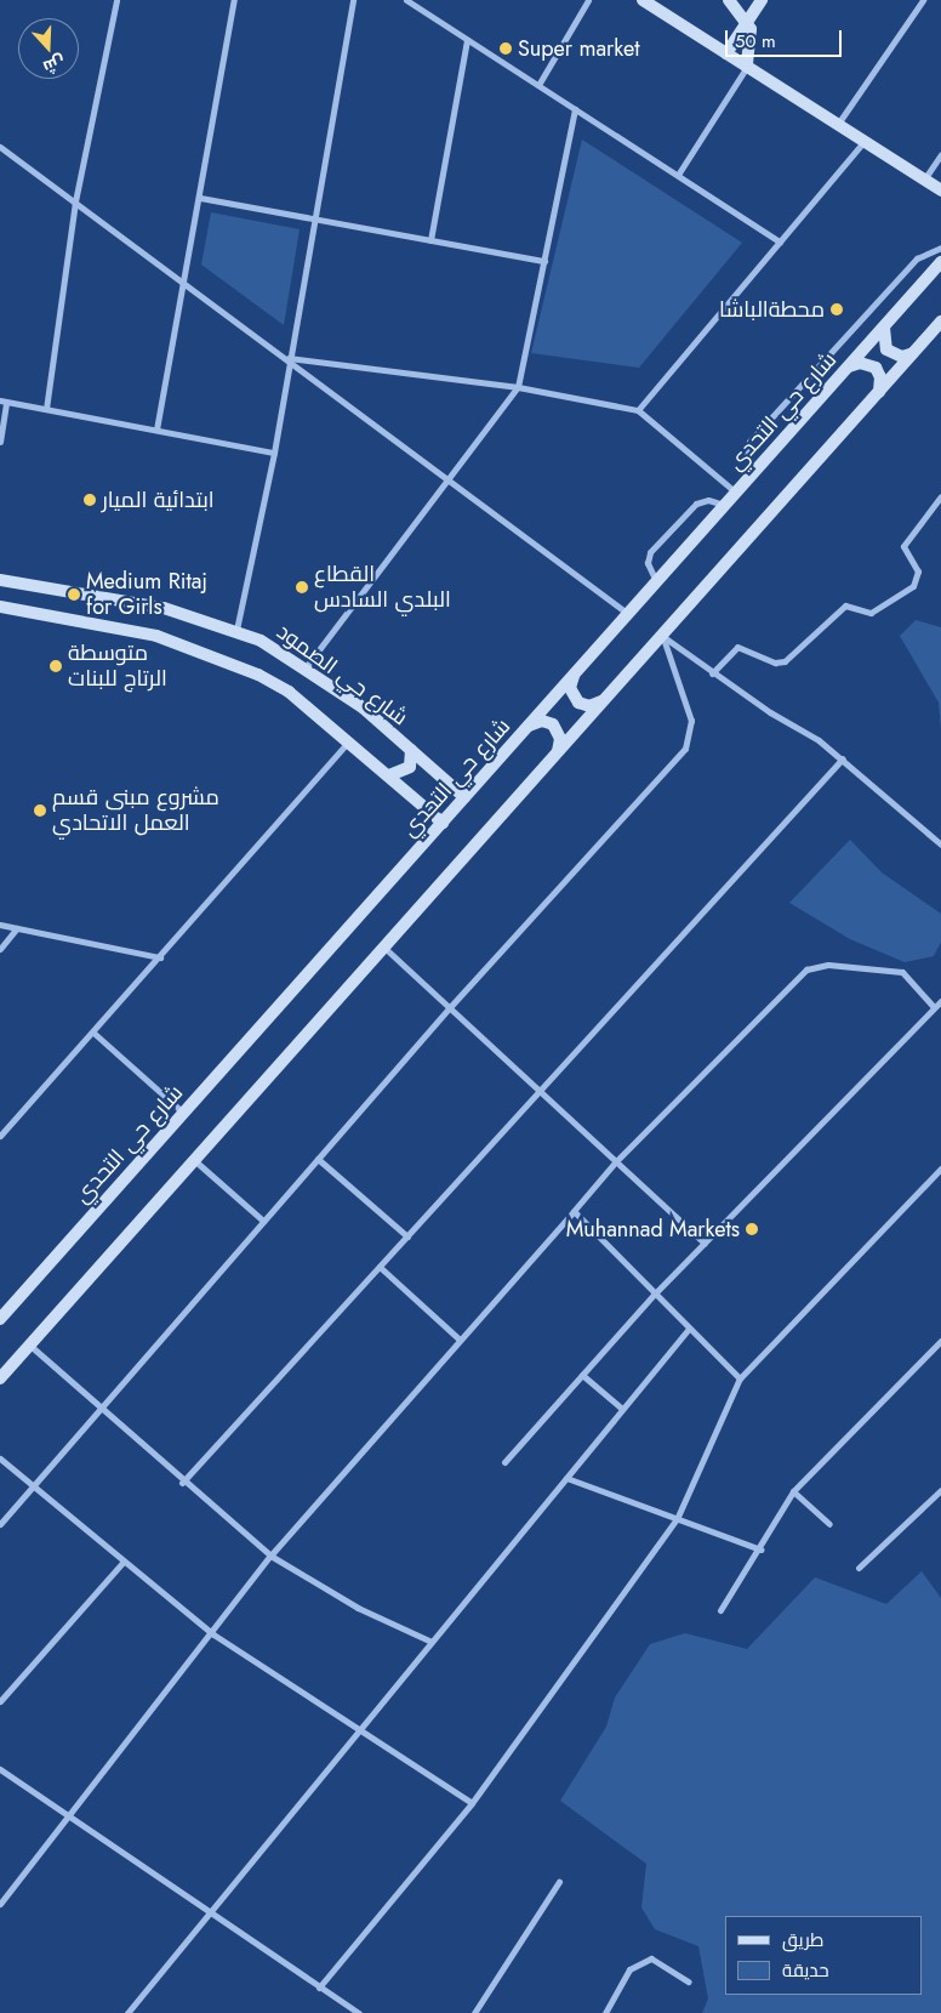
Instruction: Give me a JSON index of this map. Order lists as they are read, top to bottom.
{
  "streets": {
    "main road": ["شارع حي التحدي", "شارع حي الصمود"]
  },
  "crossings": [
    ["شارع حي التحدي", "شارع حي الصمود"]
  ],
  "places": [
    "Super market",
    "محطةالباشا",
    "ابتدائية الميار",
    "القطاع البلدي السادس",
    "Medium Ritaj for Girls",
    "متوسطة الرتاج للبنات",
    "مشروع مبنى قسم العمل الاتحادي",
    "Muhannad Markets"
  ],
  "legend": ["طريق", "حديقة"],
  "scale_bar": "50 m",
  "north": "bottom"
}
